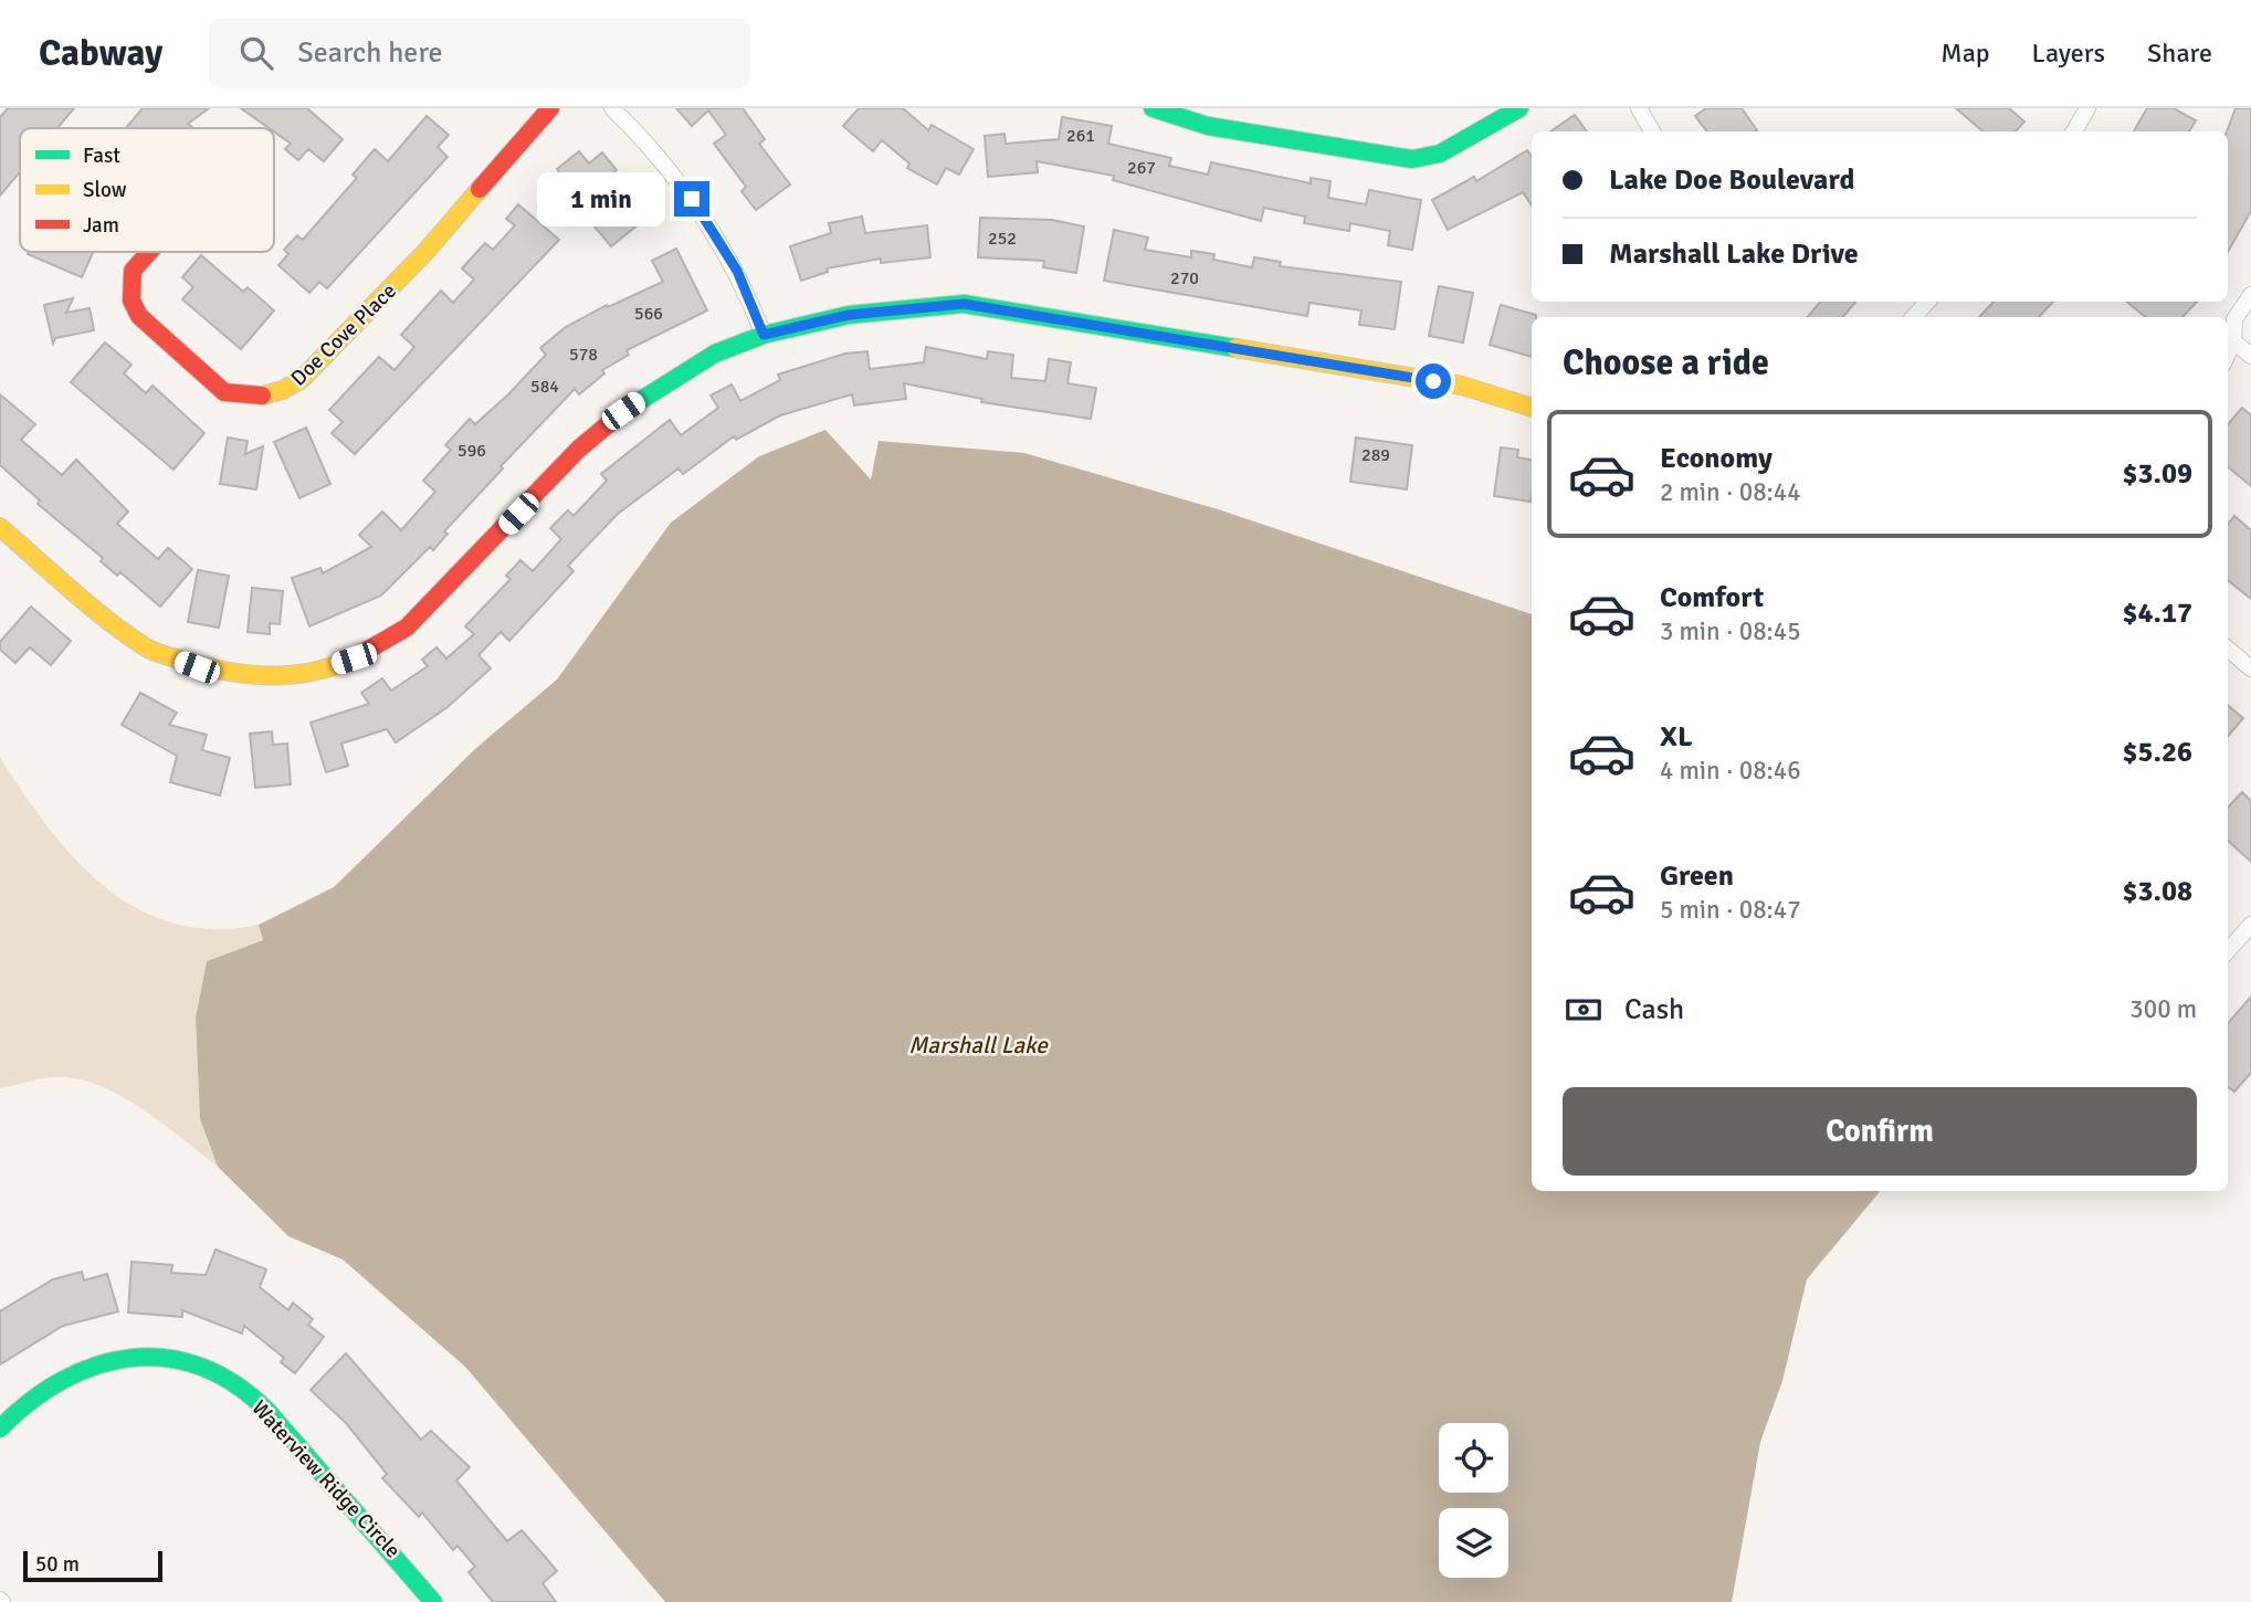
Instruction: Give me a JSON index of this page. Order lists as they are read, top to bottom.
{
  "streets": {
    "street": ["Doe Cove Place", "Waterview Ridge Circle"]
  },
  "water": ["Marshall Lake"],
  "house_numbers": [
    "261",
    "267",
    "252",
    "270",
    "566",
    "578",
    "584",
    "596",
    "289"
  ],
  "legend": ["Fast", "Slow", "Jam"],
  "scale_bar": "50 m",
  "page": {
    "header": "Cabway",
    "search": "Search here",
    "nav": ["Map", "Layers", "Share"],
    "banner": ["Lake Doe Boulevard", "Marshall Lake Drive"],
    "bubble": "1 min",
    "heading": "Choose a ride",
    "list": [
      {
        "name": "Economy",
        "note": "2 min · 08:44",
        "value": "$3.09"
      },
      {
        "name": "Comfort",
        "note": "3 min · 08:45",
        "value": "$4.17"
      },
      {
        "name": "XL",
        "note": "4 min · 08:46",
        "value": "$5.26"
      },
      {
        "name": "Green",
        "note": "5 min · 08:47",
        "value": "$3.08"
      }
    ],
    "pay": ["Cash", "300 m"],
    "buttons": "Confirm",
    "scale": "50 m"
  }
}
